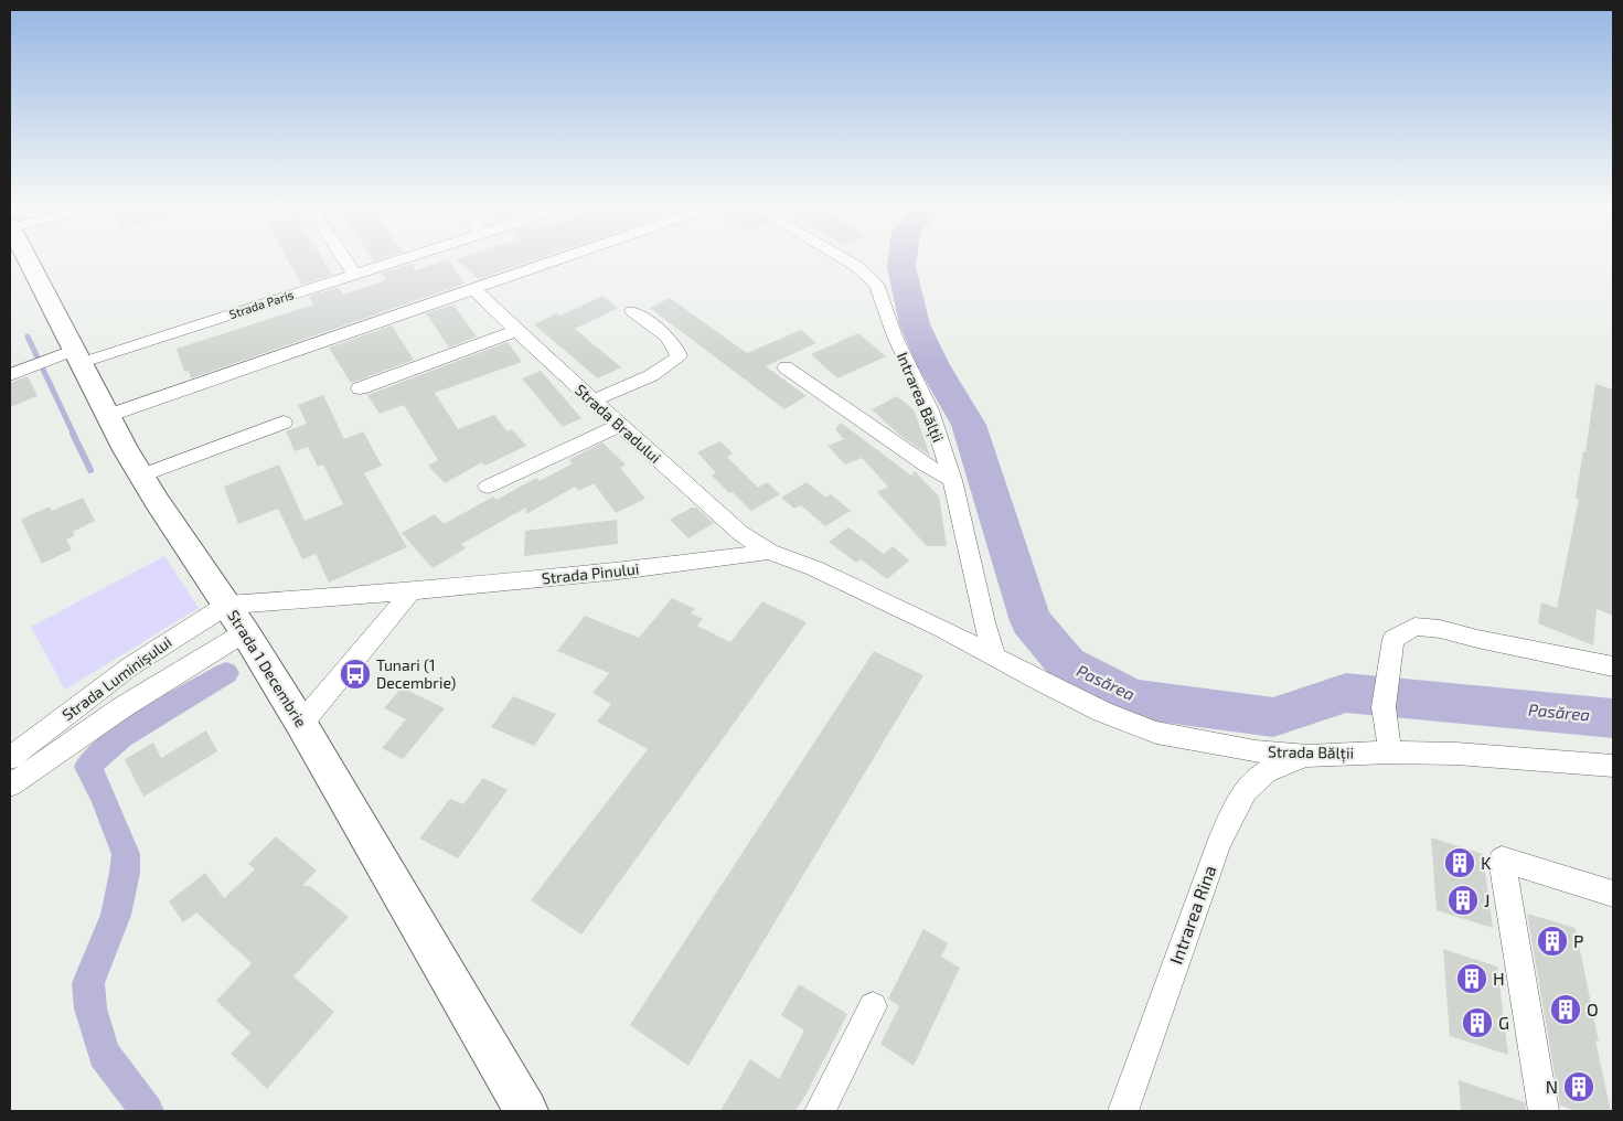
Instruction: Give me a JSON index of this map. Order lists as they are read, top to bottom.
{
  "streets": {
    "main road": ["Strada 1 Decembrie"],
    "street": [
      "Strada Paris",
      "Intrarea Bălții",
      "Strada Bradului",
      "Strada Pinului",
      "Strada Luminișului",
      "Strada Bălții",
      "Intrarea Rina"
    ]
  },
  "crossings": [
    ["Strada Paris", "Strada 1 Decembrie"],
    ["Intrarea Bălții", "Strada Bradului"],
    ["Intrarea Bălții", "Strada Bălții"],
    ["Strada Bradului", "Strada Pinului"],
    ["Strada Bradului", "Strada Bălții"],
    ["Strada Pinului", "Strada 1 Decembrie"],
    ["Strada Pinului", "Strada Luminișului"],
    ["Strada 1 Decembrie", "Strada Luminișului"],
    ["Strada Bălții", "Intrarea Rina"]
  ],
  "water": ["Pasărea"],
  "places": {
    "bus stop": ["Tunari (1 Decembrie)"],
    "building": [
      "K",
      "J",
      "P",
      "H",
      "O",
      "G",
      "N"
    ]
  }
}
